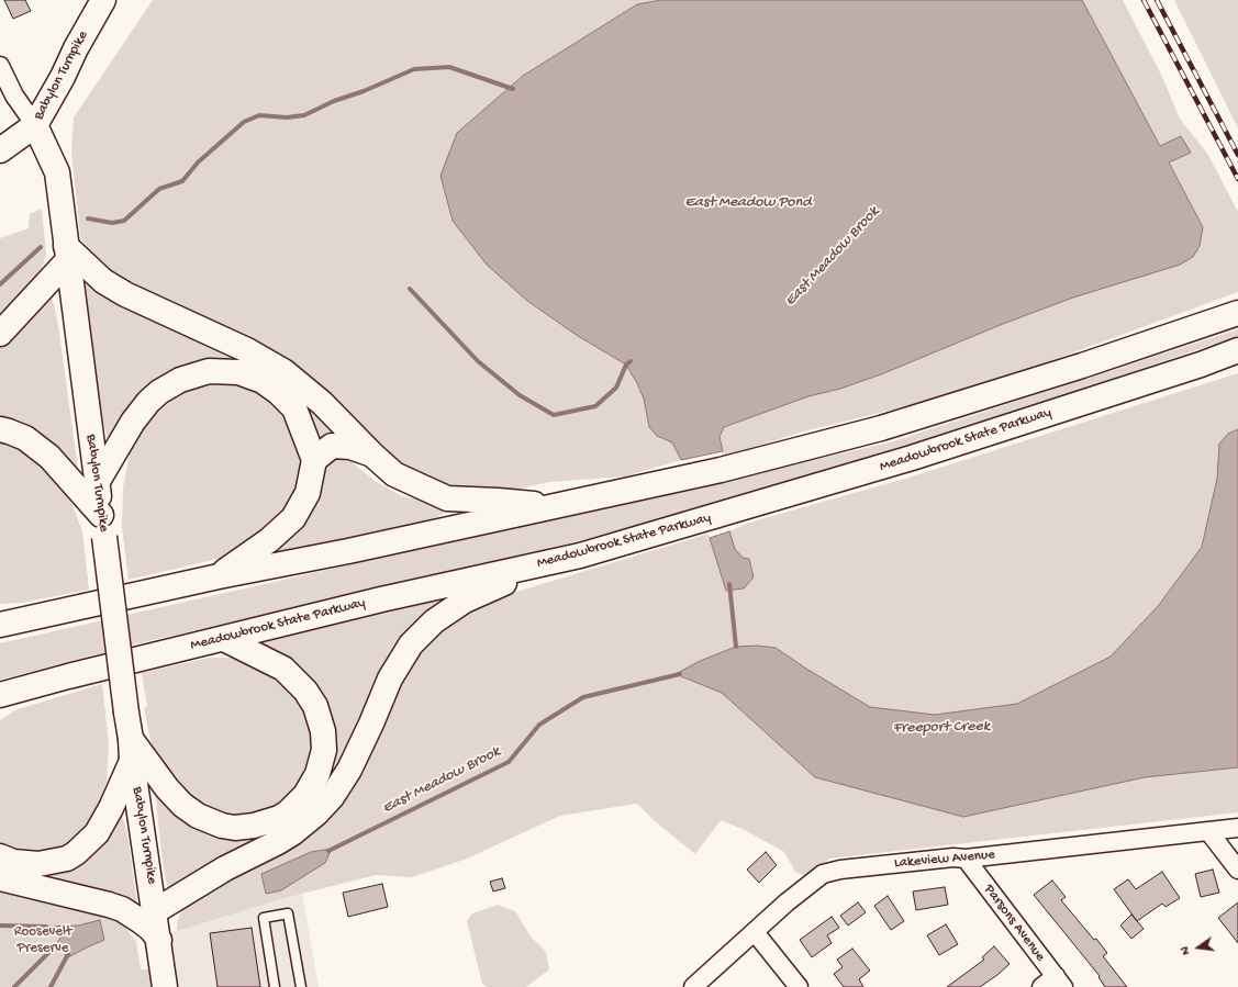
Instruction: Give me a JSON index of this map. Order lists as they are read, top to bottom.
{
  "streets": {
    "main road": ["Babylon Turnpike", "Meadowbrook State Parkway"],
    "street": ["Lakeview Avenue", "Parsons Avenue"]
  },
  "crossings": [
    ["Lakeview Avenue", "Parsons Avenue"]
  ],
  "water": ["East Meadow Pond", "East Meadow Brook", "Freeport Creek"],
  "parks": ["Roosevelt Preserve"],
  "north": "left"
}
